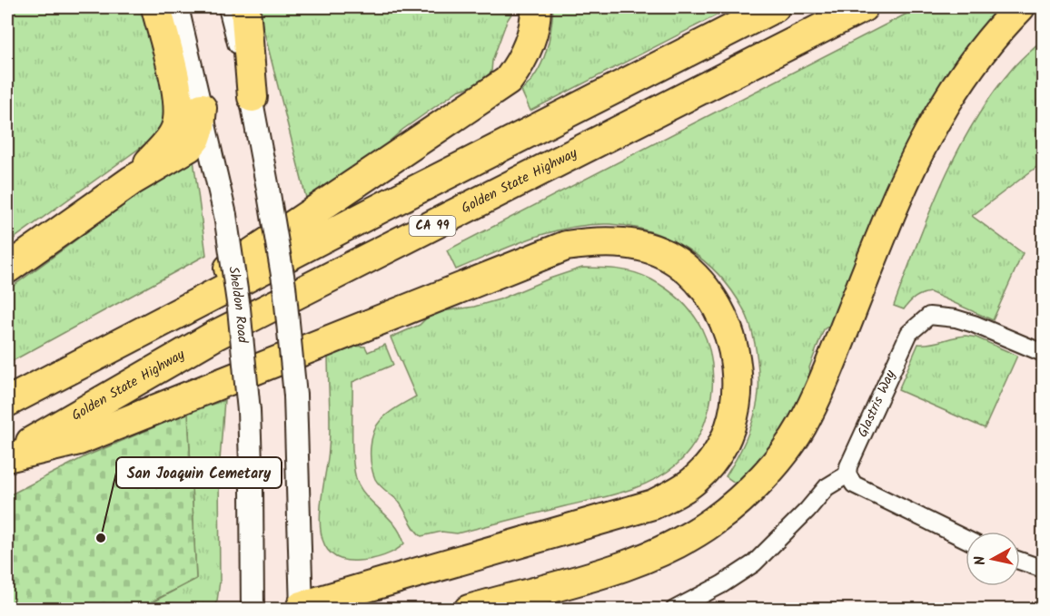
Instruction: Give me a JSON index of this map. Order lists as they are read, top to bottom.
{
  "streets": {
    "highway": ["Golden State Highway", "CA 99"],
    "main road": ["Sheldon Road"],
    "street": ["Glastris Way"]
  },
  "places": ["San Joaquin Cemetary"],
  "north": "left"
}
